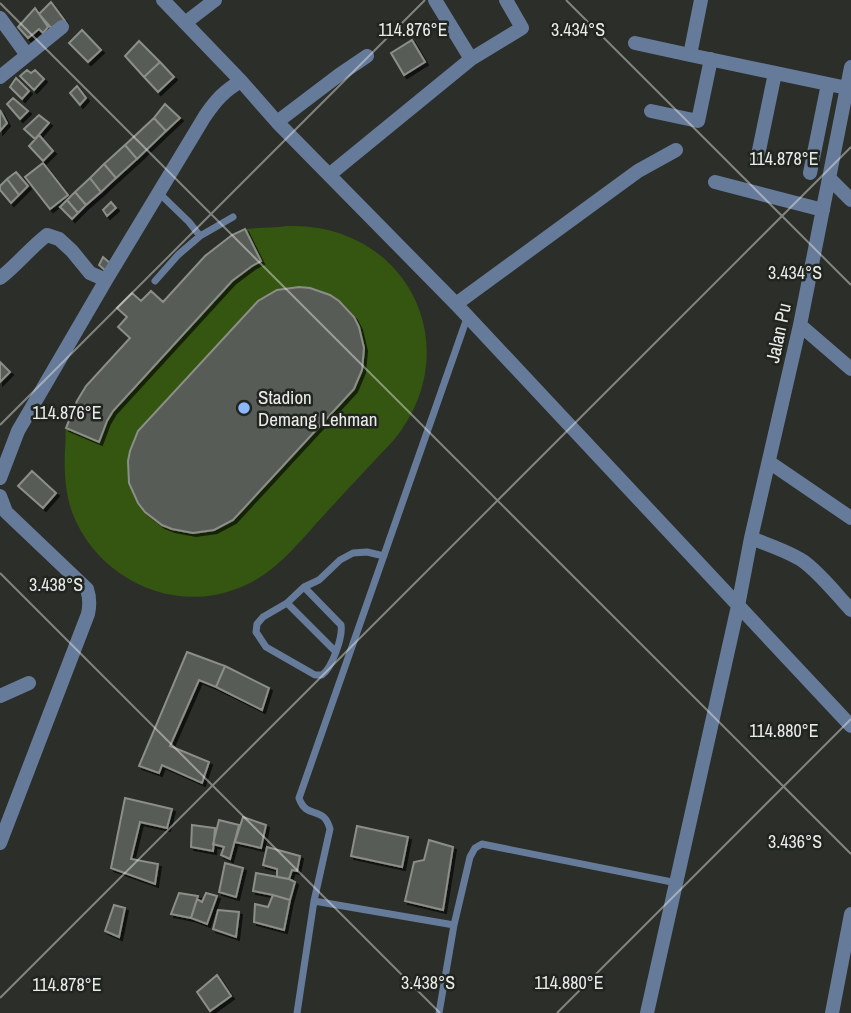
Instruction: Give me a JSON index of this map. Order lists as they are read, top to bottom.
{
  "streets": {
    "street": ["Jalan Pu"]
  },
  "places": ["Stadion Demang Lehman"],
  "coordinates": [
    "114.876°E",
    "3.434°S",
    "114.878°E",
    "3.438°S",
    "114.880°E",
    "3.436°S"
  ]
}
